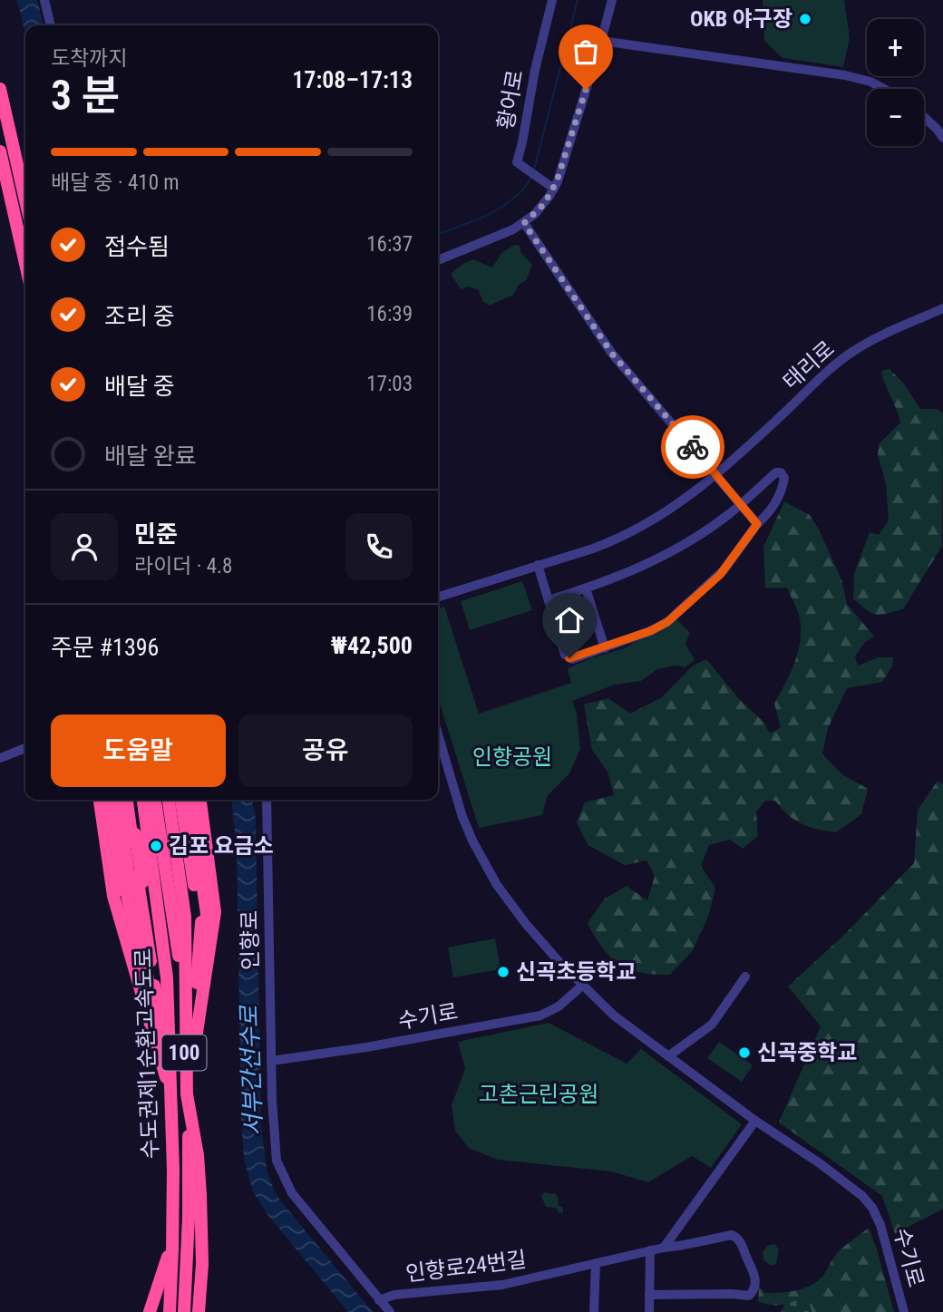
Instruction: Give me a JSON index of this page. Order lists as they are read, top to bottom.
{
  "streets": {
    "highway": ["100", "수도권제1순환고속도로"],
    "street": [
      "황어로",
      "태리로",
      "인향로",
      "수기로",
      "인향로24번길"
    ]
  },
  "crossings": [
    ["인향로", "수기로"],
    ["인향로", "인향로24번길"]
  ],
  "water": ["서부간선수로"],
  "parks": ["인향공원", "고촌근린공원"],
  "places": [
    "OKB 야구장",
    "김포 요금소",
    "신곡초등학교",
    "신곡중학교"
  ],
  "page": {
    "map_buttons": ["+", "−"],
    "heading": ["3 분", "도착까지", "17:08–17:13"],
    "panel": [
      "민준",
      "라이더 · 4.8",
      "주문 #1396",
      "₩42,500"
    ],
    "bar": "배달 중 · 410 m",
    "list": [
      ["접수됨", "16:37"],
      ["조리 중", "16:39"],
      ["배달 중", "17:03"],
      "배달 완료"
    ],
    "buttons": ["도움말", "공유"]
  }
}
